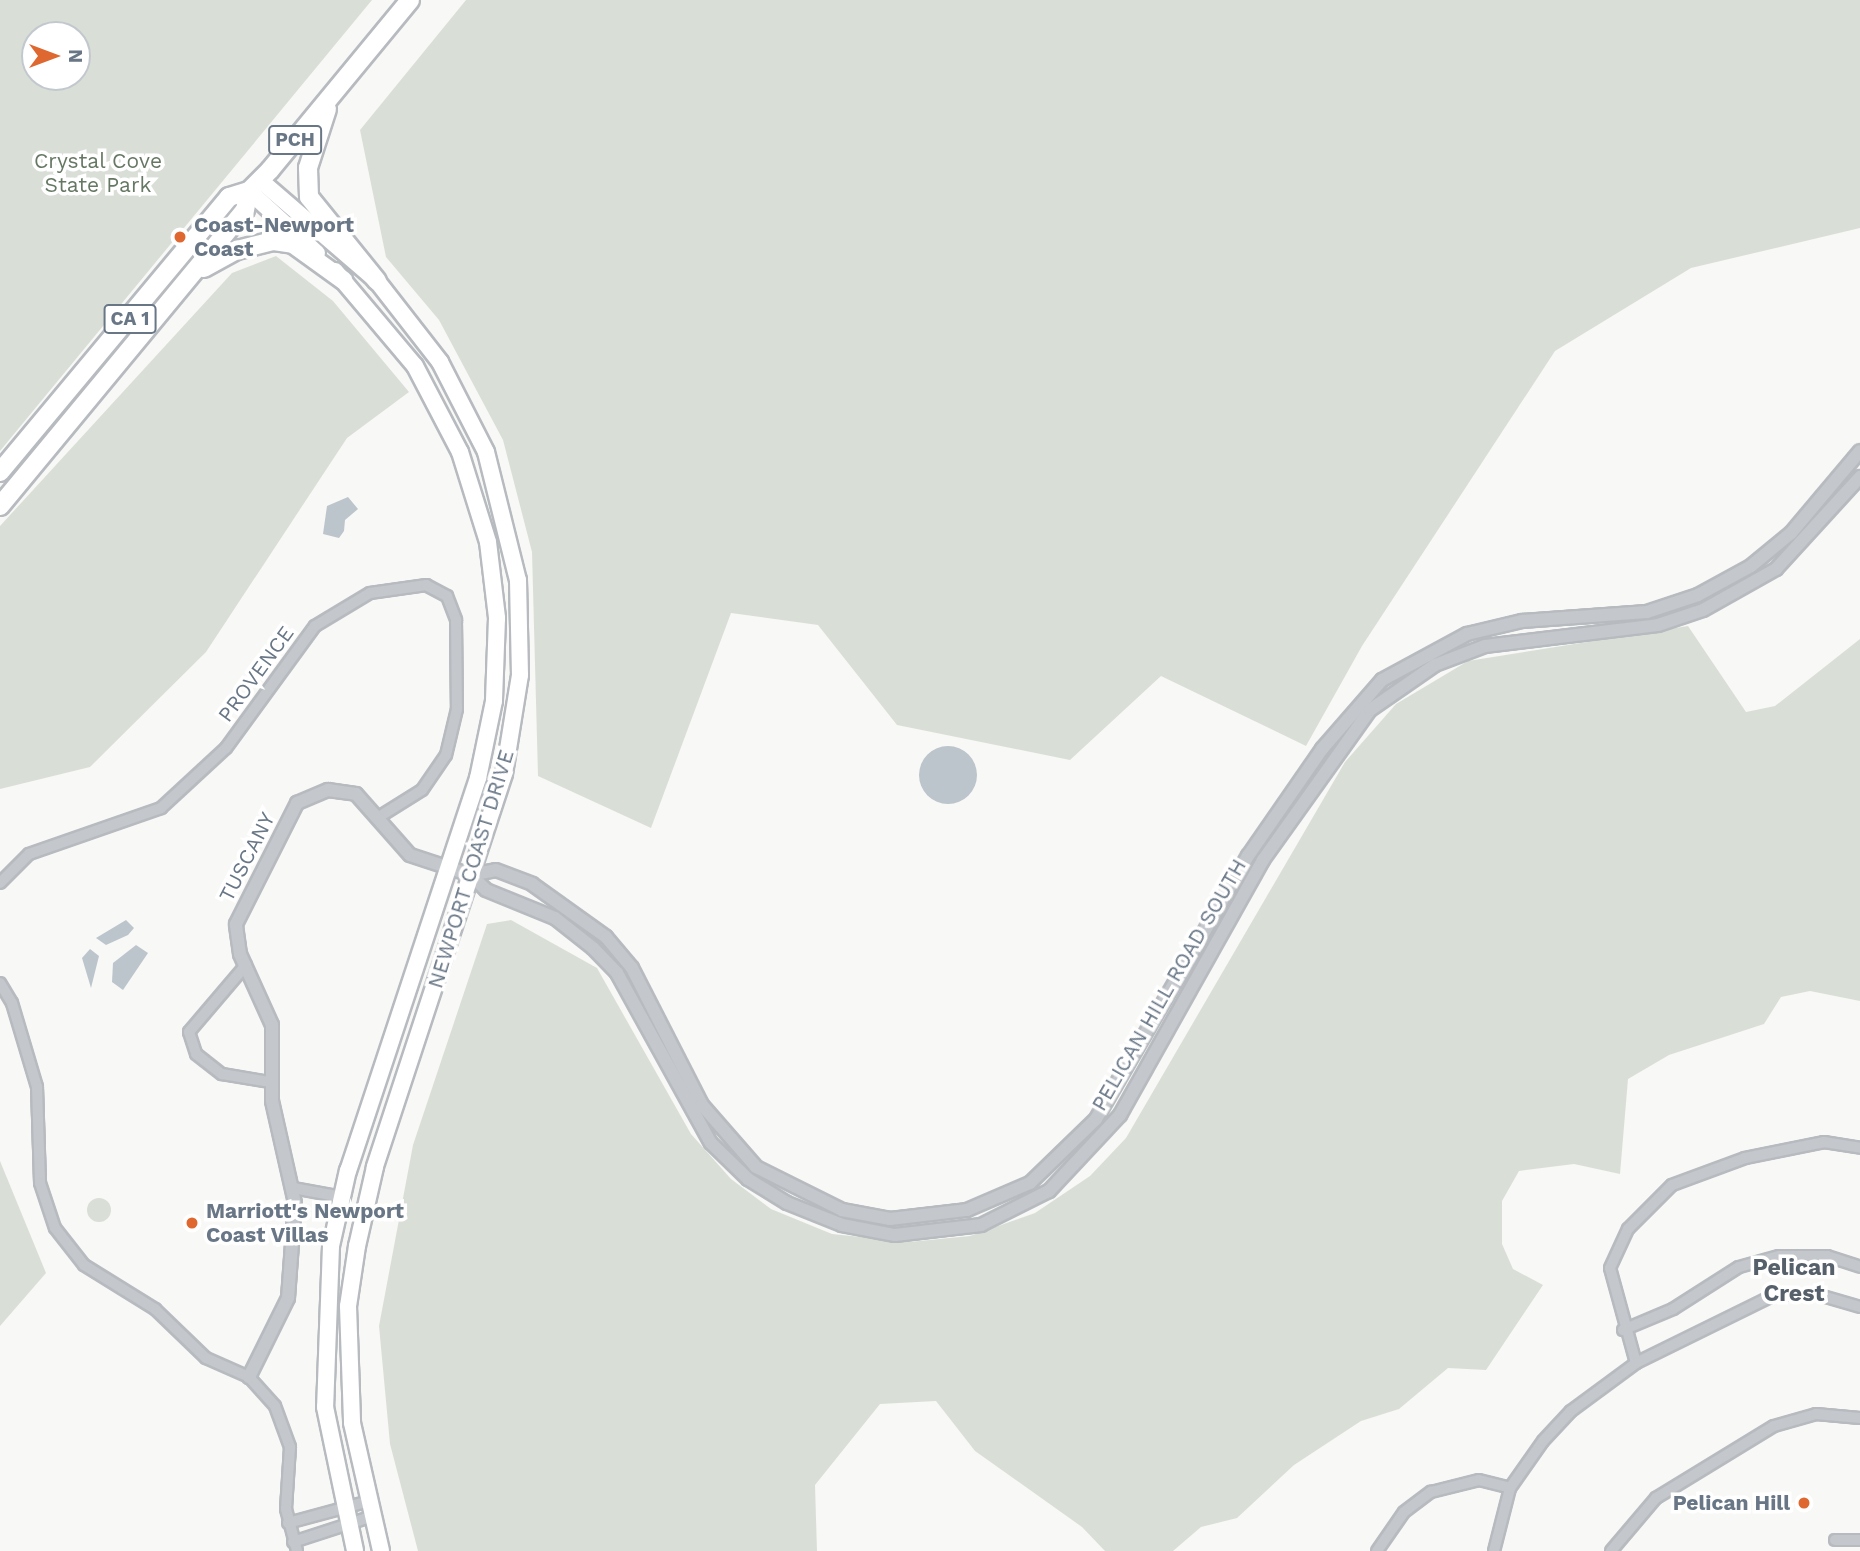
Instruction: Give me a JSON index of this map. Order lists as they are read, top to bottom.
{
  "streets": {
    "highway": ["PCH", "CA 1"],
    "main road": ["NEWPORT COAST DRIVE"],
    "street": ["PROVENCE", "TUSCANY", "PELICAN HILL ROAD SOUTH"]
  },
  "crossings": [
    ["PCH", "CA 1"],
    ["PCH", "NEWPORT COAST DRIVE"],
    ["CA 1", "NEWPORT COAST DRIVE"],
    ["PROVENCE", "TUSCANY"],
    ["TUSCANY", "NEWPORT COAST DRIVE"],
    ["TUSCANY", "PELICAN HILL ROAD SOUTH"],
    ["NEWPORT COAST DRIVE", "PELICAN HILL ROAD SOUTH"]
  ],
  "districts": ["Pelican Crest"],
  "parks": ["Crystal Cove State Park"],
  "places": ["Coast-Newport Coast", "Marriott's Newport Coast Villas", "Pelican Hill"],
  "north": "right"
}
